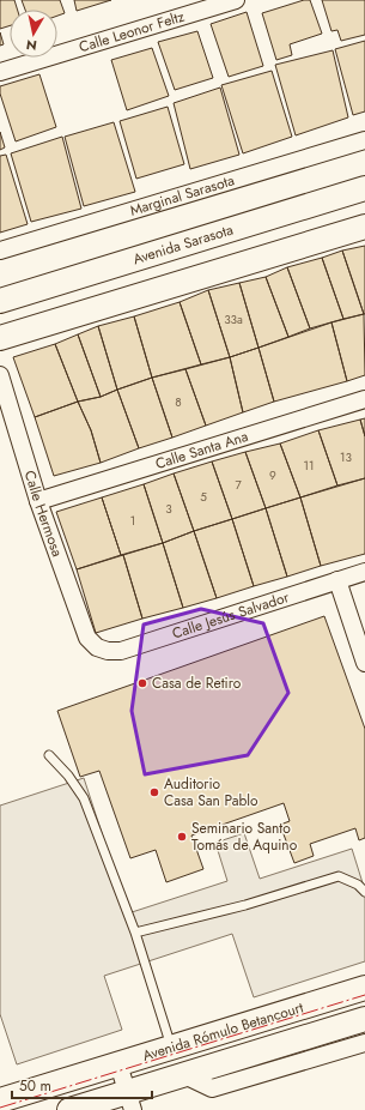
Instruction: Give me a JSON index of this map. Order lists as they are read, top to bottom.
{
  "streets": {
    "main road": ["Avenida Sarasota", "Avenida Rómulo Betancourt"],
    "street": [
      "Calle Leonor Feltz",
      "Marginal Sarasota",
      "Calle Santa Ana",
      "Calle Hermosa",
      "Calle Jesús Salvador"
    ]
  },
  "crossings": [
    ["Calle Santa Ana", "Calle Hermosa"],
    ["Calle Hermosa", "Calle Jesús Salvador"]
  ],
  "places": ["Casa de Retiro", "Auditorio Casa San Pablo", "Seminario Santo Tomás de Aquino"],
  "house_numbers": [
    "33a",
    "8",
    "13",
    "11",
    "9",
    "7",
    "5",
    "3",
    "1"
  ],
  "scale_bar": "50 m",
  "north": "bottom"
}
